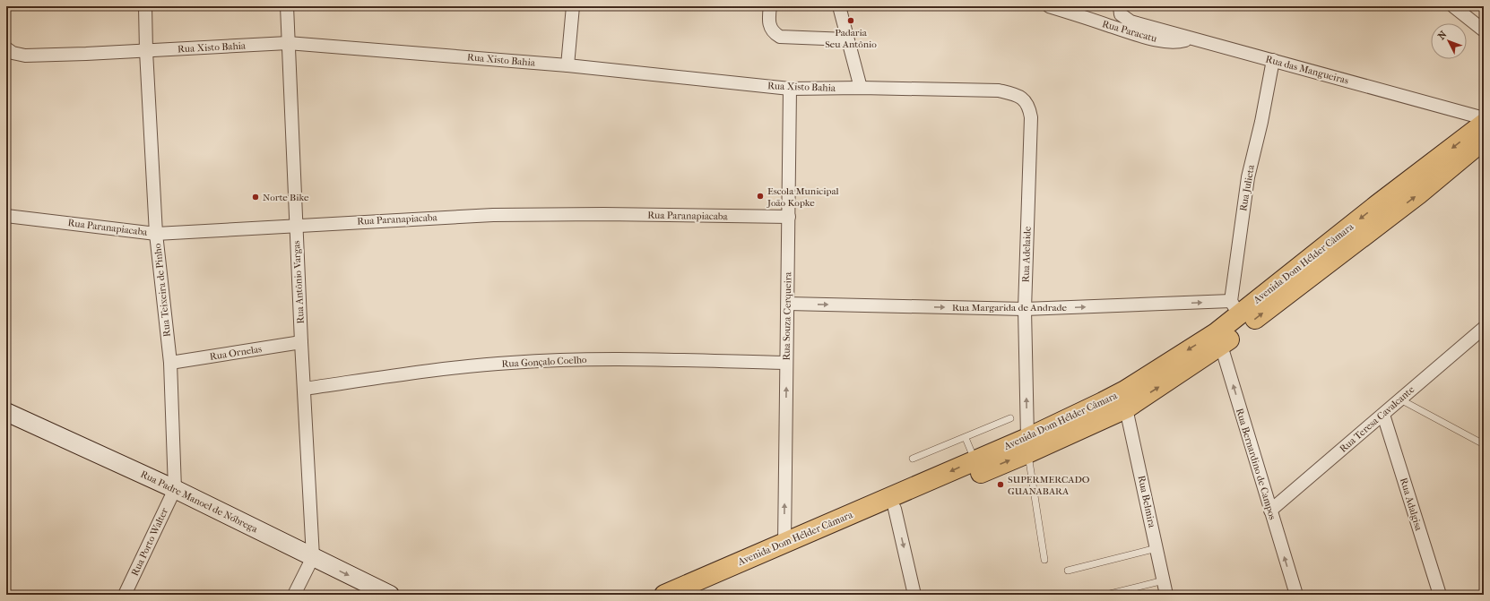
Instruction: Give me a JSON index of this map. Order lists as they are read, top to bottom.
{
  "streets": {
    "main road": ["Avenida Dom Hélder Câmara", "Rua Padre Manoel de Nóbrega"],
    "street": [
      "Rua Paracatu",
      "Rua Xisto Bahia",
      "Rua das Mangueiras",
      "Rua Julieta",
      "Rua Paranapiacaba",
      "Rua Adelaide",
      "Rua Antônio Vargas",
      "Rua Teixeira de Pinho",
      "Rua Margarida de Andrade",
      "Rua Souza Cerqueira",
      "Rua Ornelas",
      "Rua Gonçalo Coelho",
      "Rua Teresa Cavalcante",
      "Rua Bernardino de Campos",
      "Rua Belmira",
      "Rua Adalgisa",
      "Rua Porto Walter"
    ]
  },
  "crossings": [
    ["Rua Paracatu", "Rua das Mangueiras"],
    ["Rua Xisto Bahia", "Rua Adelaide"],
    ["Rua Xisto Bahia", "Rua Antônio Vargas"],
    ["Rua Xisto Bahia", "Rua Teixeira de Pinho"],
    ["Rua Xisto Bahia", "Rua Souza Cerqueira"],
    ["Rua das Mangueiras", "Rua Julieta"],
    ["Rua Julieta", "Avenida Dom Hélder Câmara"],
    ["Rua Julieta", "Rua Margarida de Andrade"],
    ["Rua Paranapiacaba", "Rua Antônio Vargas"],
    ["Rua Paranapiacaba", "Rua Teixeira de Pinho"],
    ["Rua Paranapiacaba", "Rua Souza Cerqueira"],
    ["Rua Adelaide", "Avenida Dom Hélder Câmara"],
    ["Rua Adelaide", "Rua Margarida de Andrade"],
    ["Avenida Dom Hélder Câmara", "Rua Margarida de Andrade"],
    ["Avenida Dom Hélder Câmara", "Rua Souza Cerqueira"],
    ["Avenida Dom Hélder Câmara", "Rua Bernardino de Campos"],
    ["Avenida Dom Hélder Câmara", "Rua Belmira"],
    ["Rua Antônio Vargas", "Rua Ornelas"],
    ["Rua Antônio Vargas", "Rua Gonçalo Coelho"],
    ["Rua Antônio Vargas", "Rua Padre Manoel de Nóbrega"],
    ["Rua Teixeira de Pinho", "Rua Ornelas"],
    ["Rua Teixeira de Pinho", "Rua Padre Manoel de Nóbrega"],
    ["Rua Teixeira de Pinho", "Rua Porto Walter"],
    ["Rua Margarida de Andrade", "Rua Souza Cerqueira"],
    ["Rua Souza Cerqueira", "Rua Gonçalo Coelho"],
    ["Rua Teresa Cavalcante", "Rua Bernardino de Campos"],
    ["Rua Teresa Cavalcante", "Rua Adalgisa"],
    ["Rua Padre Manoel de Nóbrega", "Rua Porto Walter"]
  ],
  "one_way": [
    "Rua Adelaide",
    "Rua Margarida de Andrade",
    "Rua Souza Cerqueira",
    "Rua Bernardino de Campos"
  ],
  "places": [
    "Padaria Seu Antônio",
    "Escola Municipal João Kopke",
    "Norte Bike",
    "SUPERMERCADO GUANABARA"
  ],
  "north": "top left"
}
